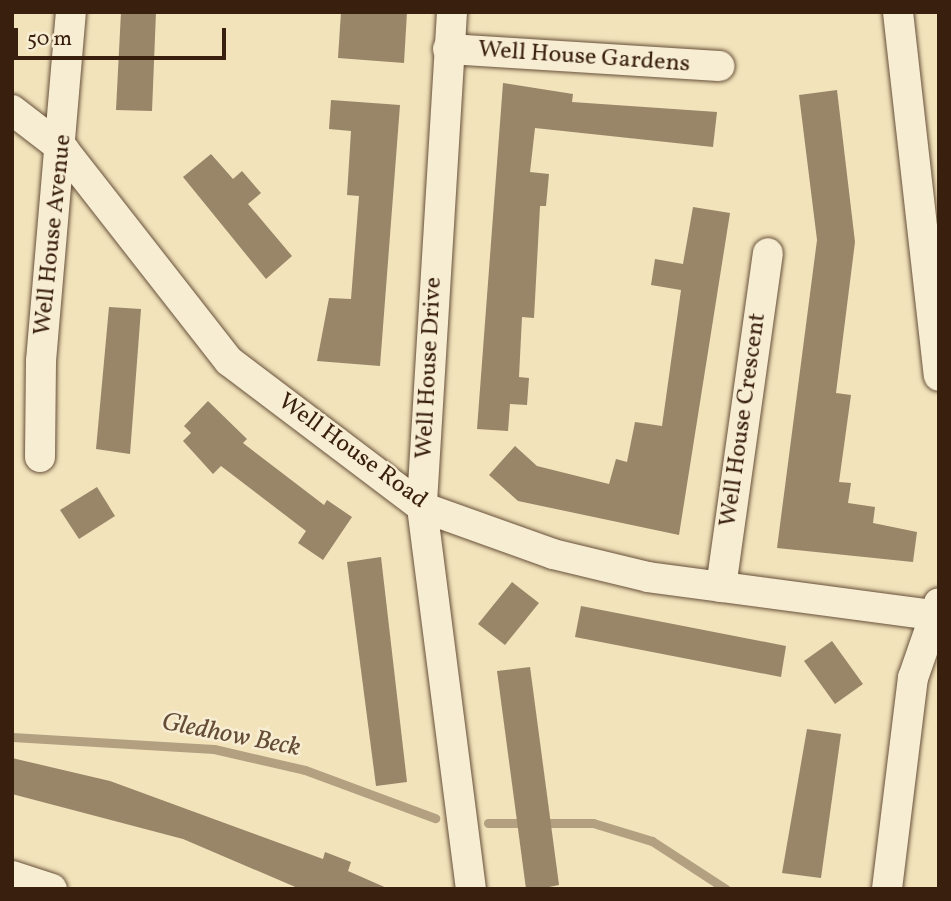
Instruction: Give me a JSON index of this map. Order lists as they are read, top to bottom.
{
  "streets": {
    "street": [
      "Well House Gardens",
      "Well House Avenue",
      "Well House Drive",
      "Well House Crescent",
      "Well House Road"
    ]
  },
  "crossings": [
    ["Well House Gardens", "Well House Drive"],
    ["Well House Avenue", "Well House Road"],
    ["Well House Drive", "Well House Road"],
    ["Well House Crescent", "Well House Road"]
  ],
  "water": ["Gledhow Beck"],
  "scale_bar": "50 m"
}
